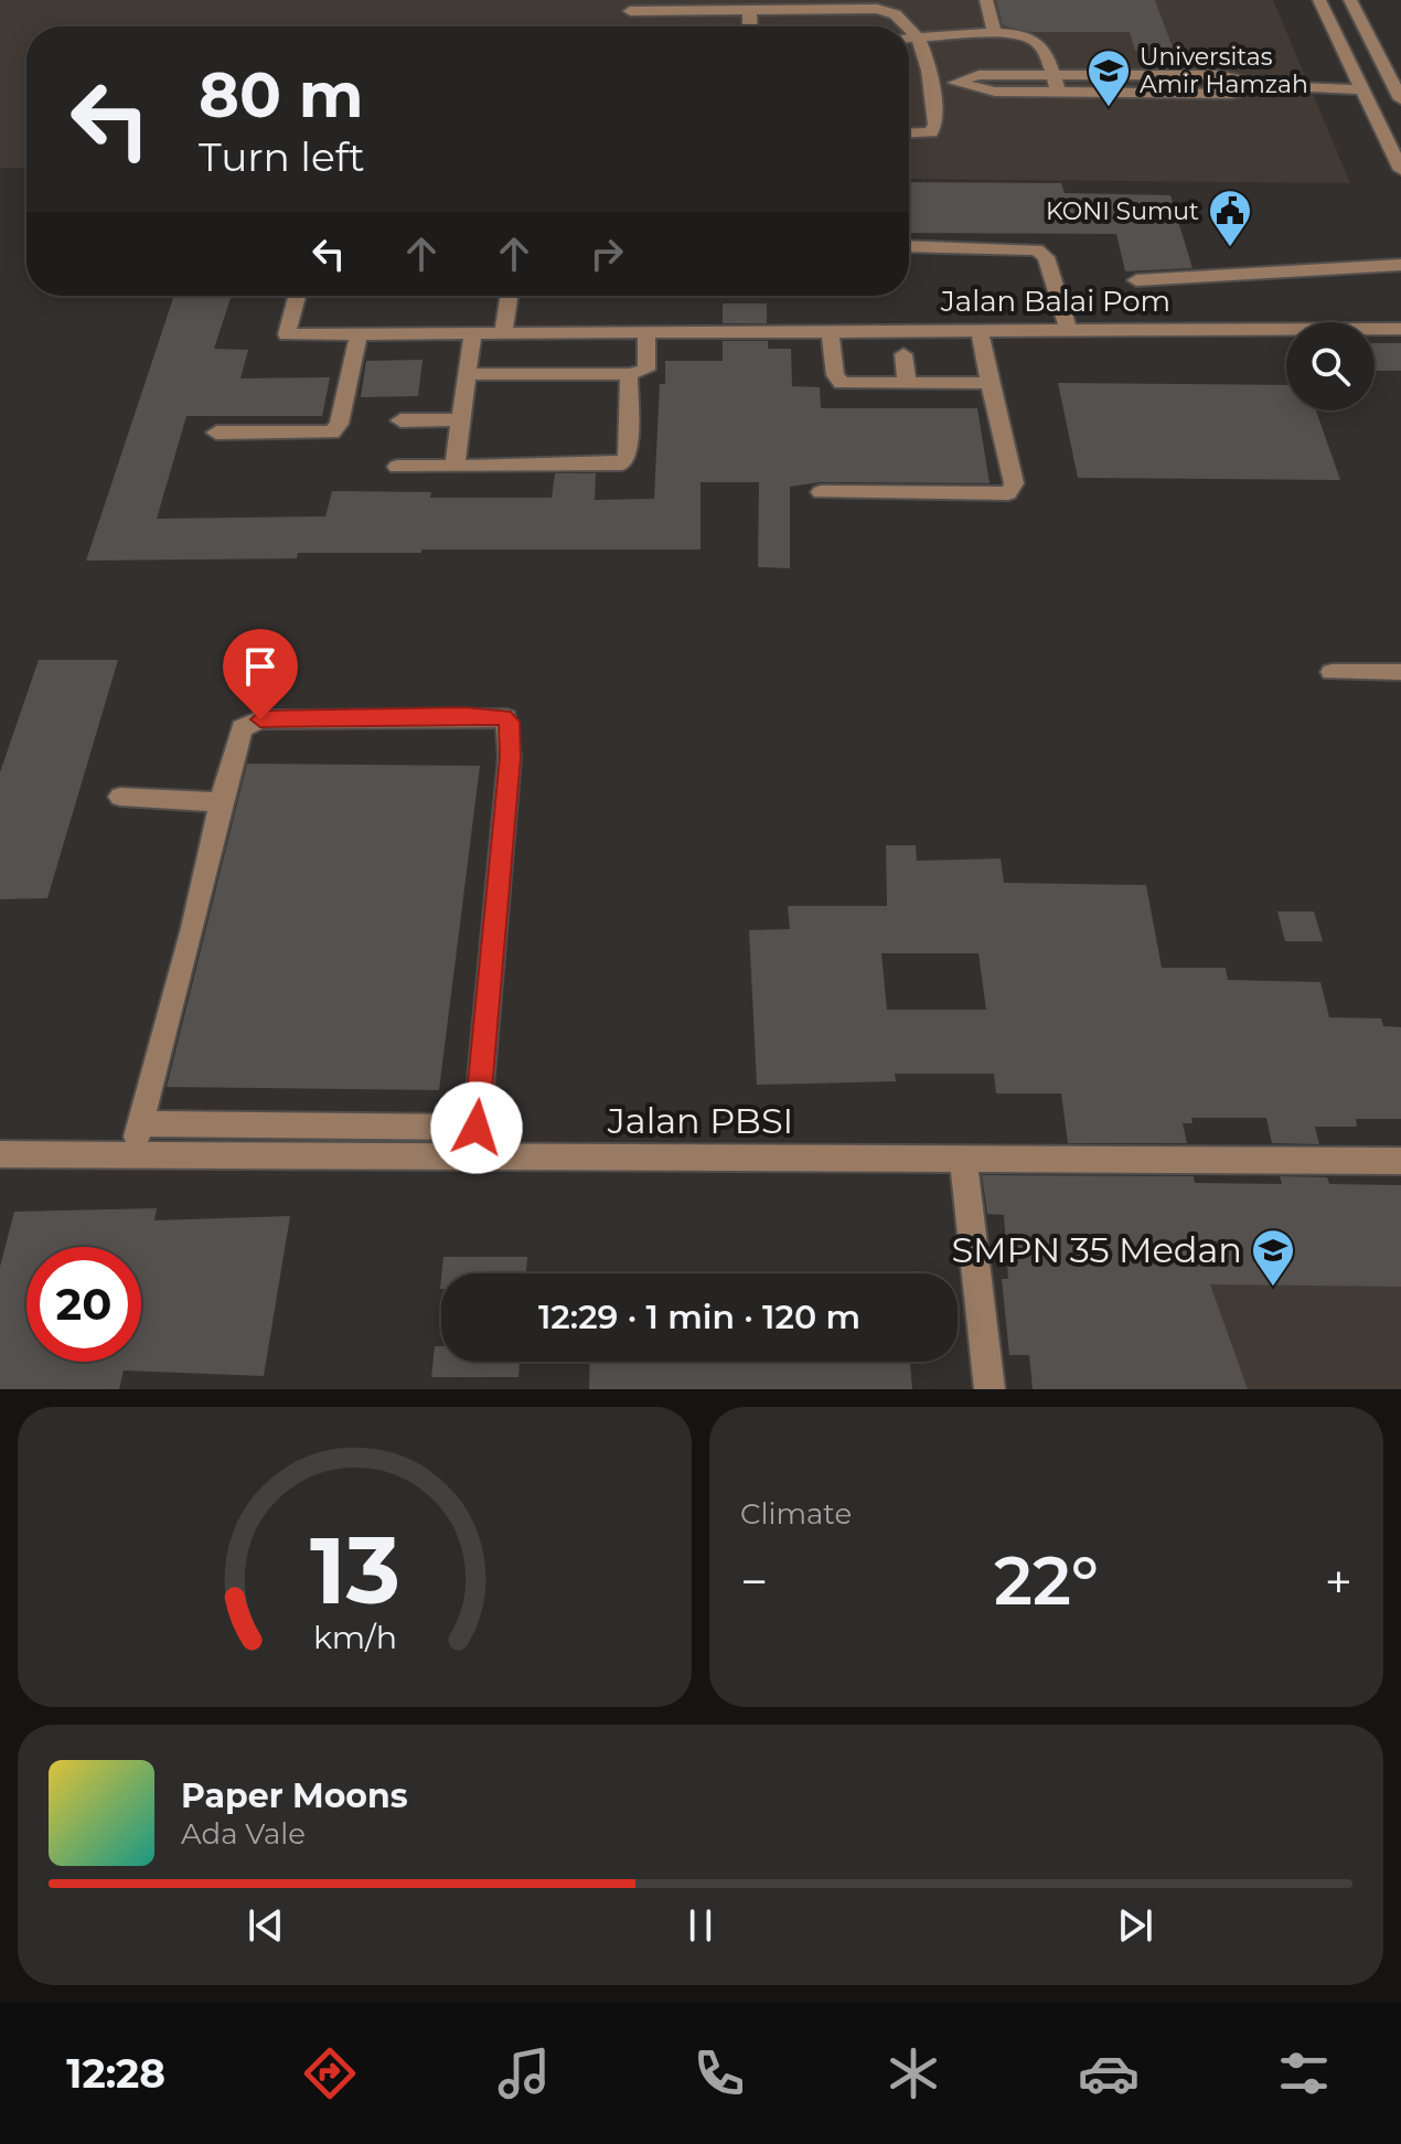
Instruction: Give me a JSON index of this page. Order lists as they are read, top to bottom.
{
  "streets": {
    "street": ["Jalan Balai Pom", "Jalan PBSI"]
  },
  "places": {
    "school or university": ["Universitas Amir Hamzah", "SMPN 35 Medan"],
    "public building": ["KONI Sumut"]
  },
  "page": {
    "turn": ["80 m", "Turn left"],
    "limit": "20",
    "trip": "12:29 · 1 min · 120 m",
    "tile": "Climate",
    "heat": ["−", "22°", "+"],
    "song": ["Paper Moons", "Ada Vale"],
    "tabs": "12:28",
    "gauge": ["13", "km/h"]
  }
}
